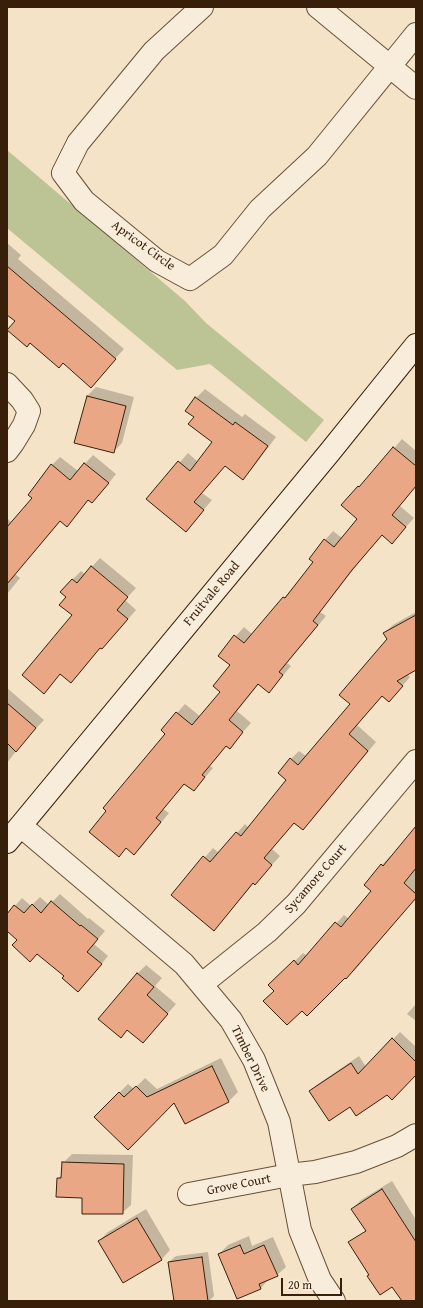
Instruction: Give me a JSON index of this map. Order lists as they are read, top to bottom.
{
  "streets": {
    "street": [
      "Apricot Circle",
      "Fruitvale Road",
      "Sycamore Court",
      "Timber Drive",
      "Grove Court"
    ]
  },
  "crossings": [
    ["Fruitvale Road", "Timber Drive"],
    ["Sycamore Court", "Timber Drive"],
    ["Timber Drive", "Grove Court"]
  ],
  "scale_bar": "20 m"
}
